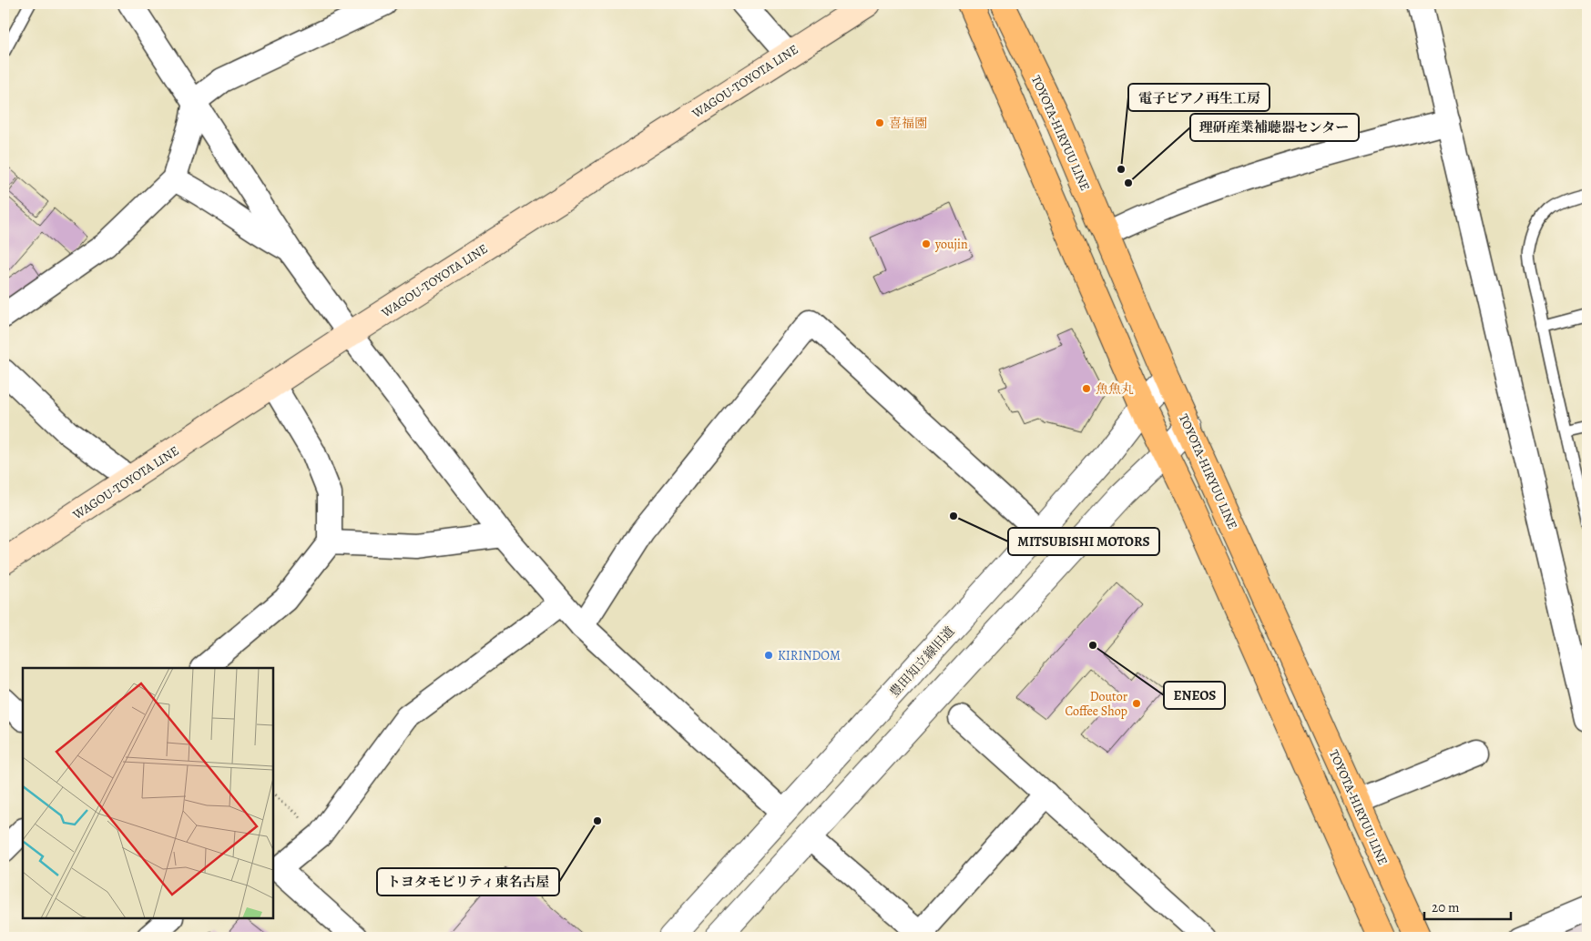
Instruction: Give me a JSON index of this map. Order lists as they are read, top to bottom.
{
  "streets": {
    "main road": ["WAGOU-TOYOTA LINE", "TOYOTA-HIRYUU LINE"],
    "street": ["豊田知立線旧道"]
  },
  "crossings": [
    ["TOYOTA-HIRYUU LINE", "豊田知立線旧道"]
  ],
  "places": [
    "喜福園",
    "電子ピアノ再生工房",
    "理研産業補聴器センター",
    "youjin",
    "魚魚丸",
    "MITSUBISHI MOTORS",
    "ENEOS",
    "KIRINDOM",
    "Doutor Coffee Shop",
    "トヨタモビリティ東名古屋"
  ],
  "scale_bar": "20 m"
}
